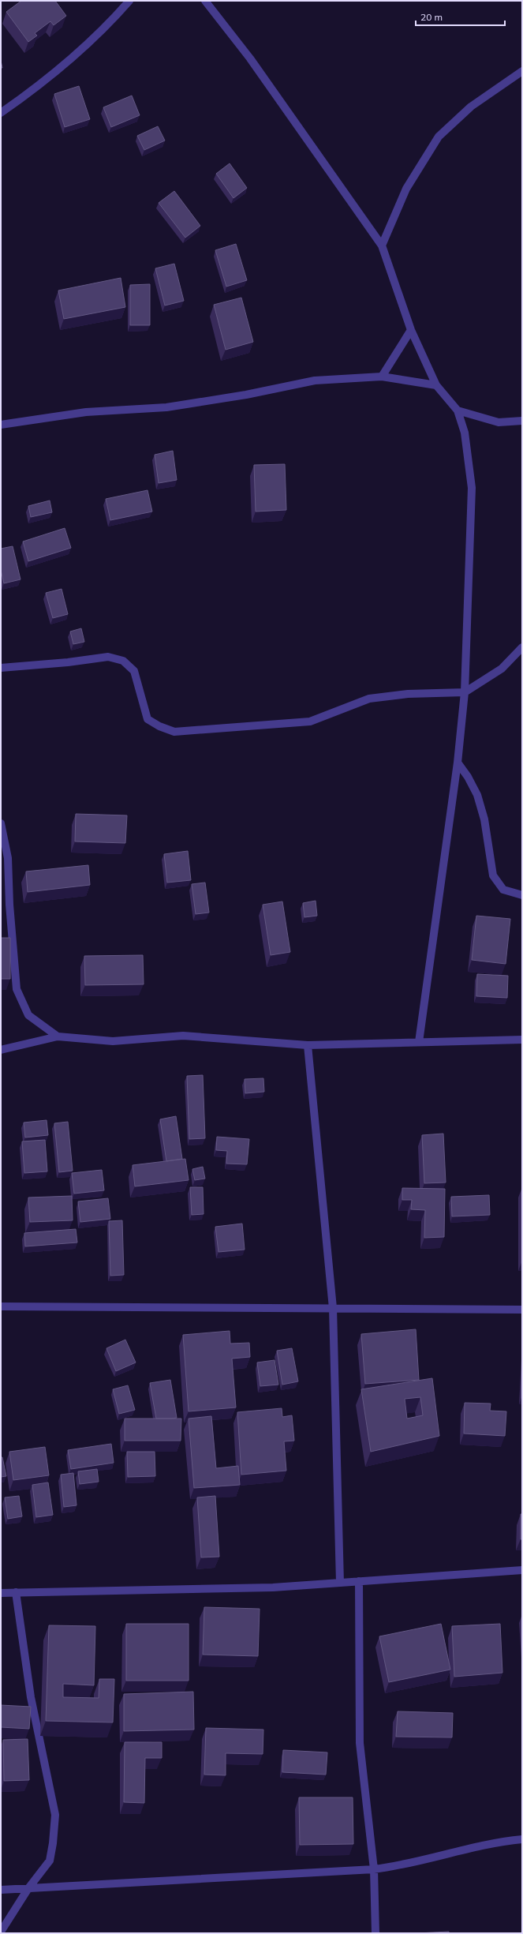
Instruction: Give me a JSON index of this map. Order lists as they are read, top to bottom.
{
  "scale_bar": "20 m"
}
